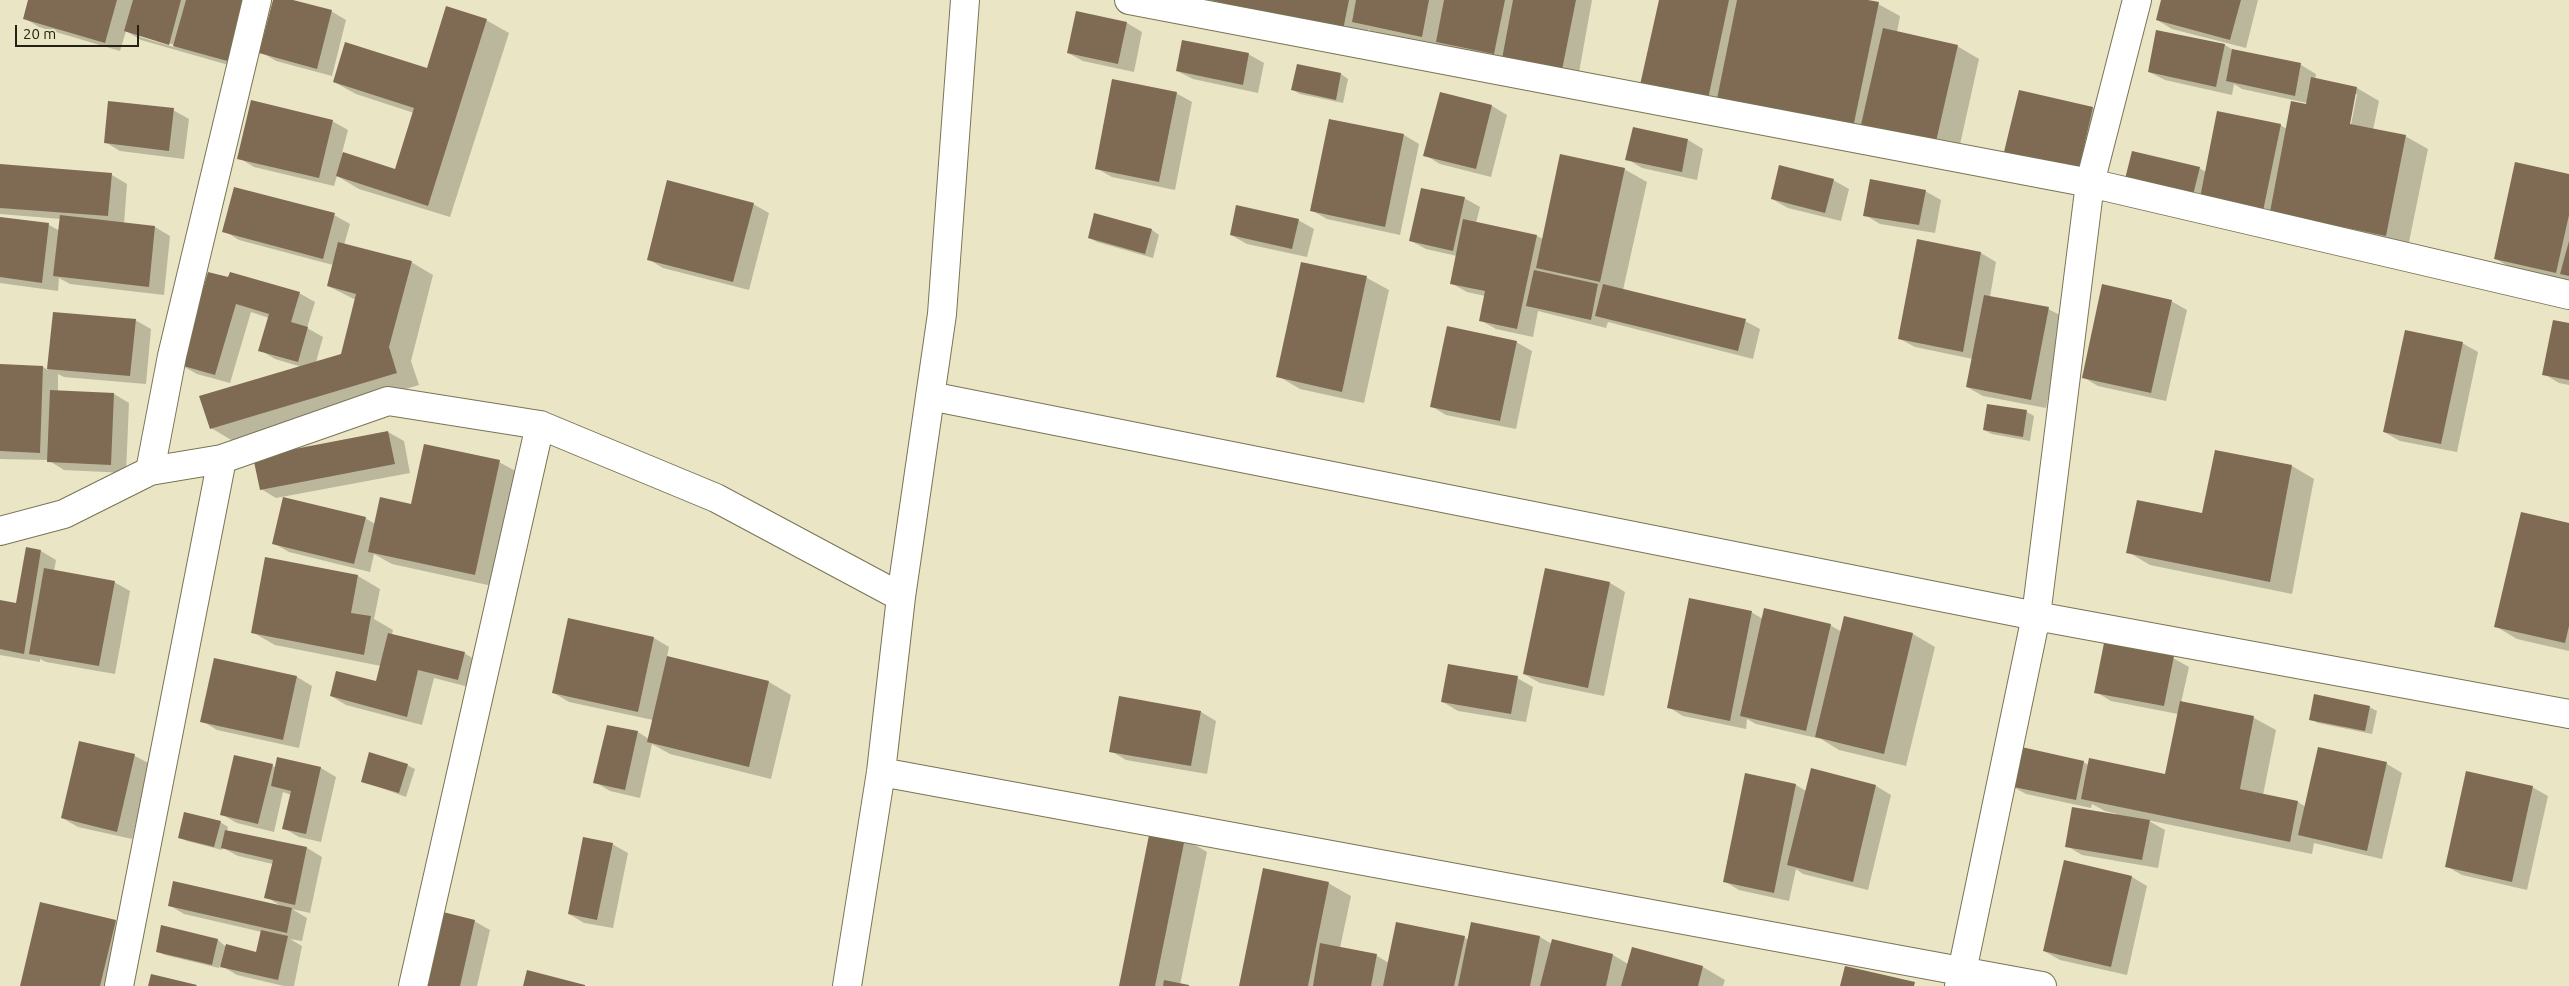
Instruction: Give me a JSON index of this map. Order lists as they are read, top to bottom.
{
  "scale_bar": "20 m"
}
